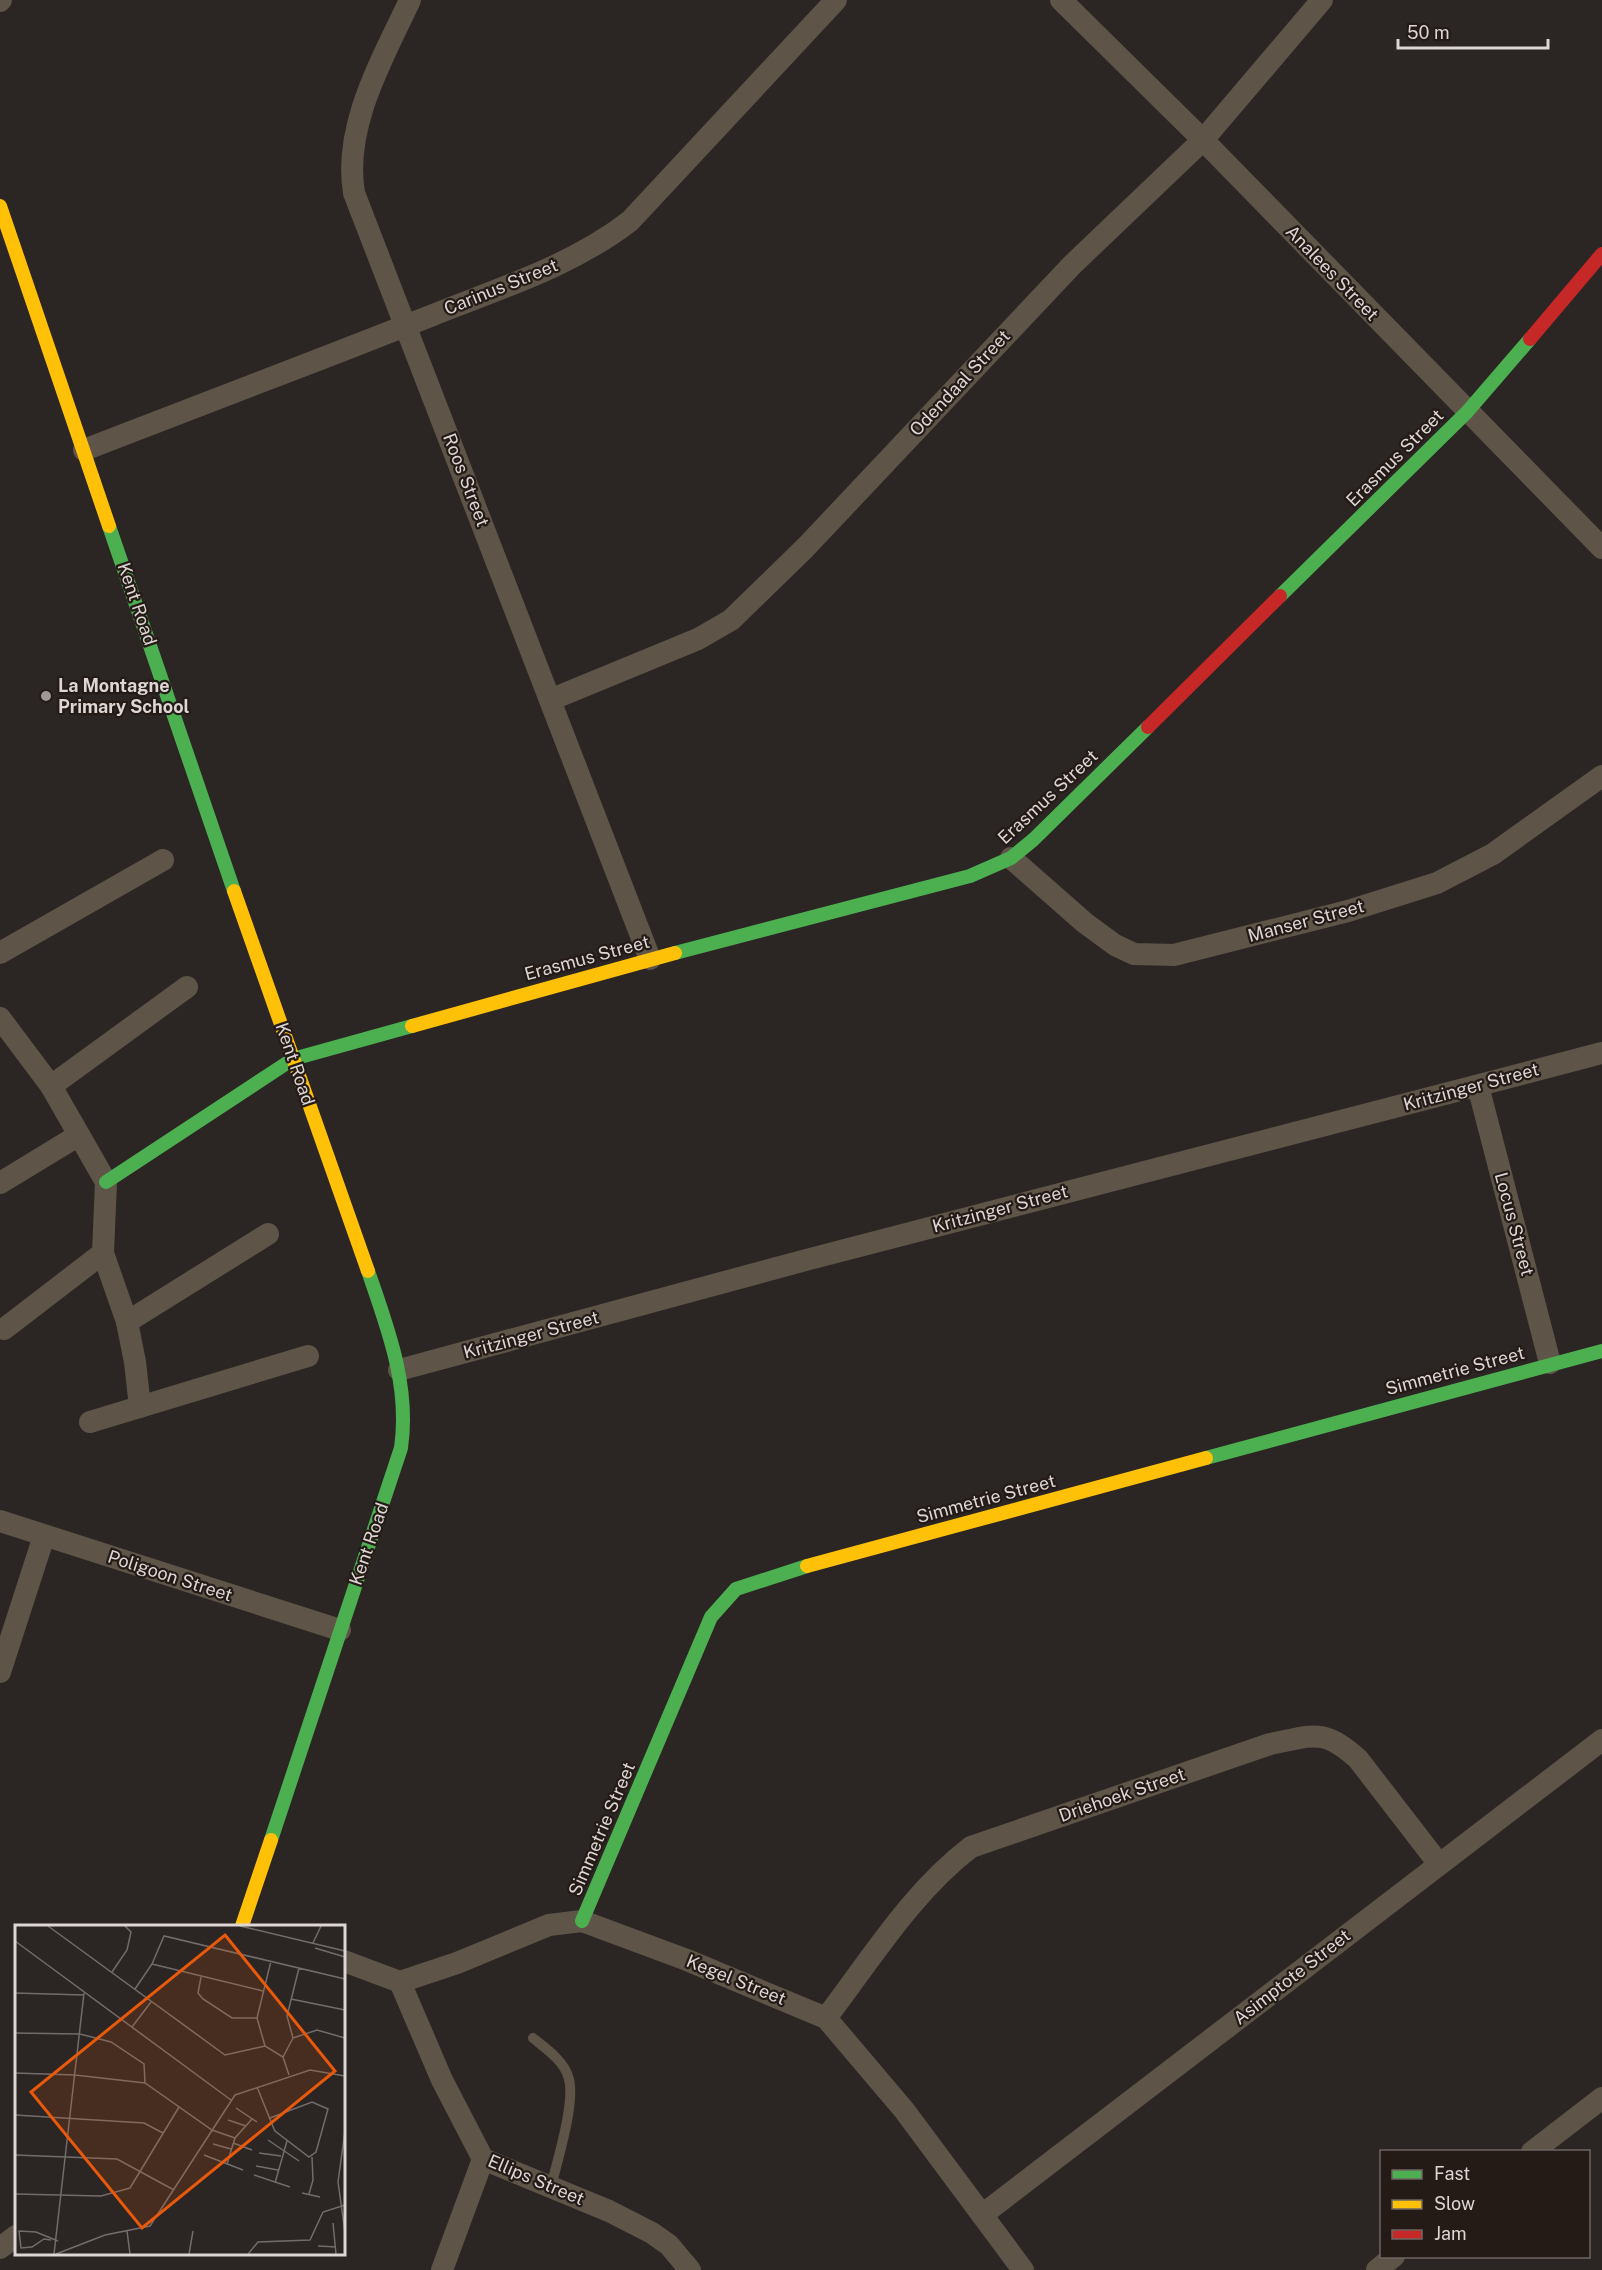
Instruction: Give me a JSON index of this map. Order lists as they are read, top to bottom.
{
  "streets": {
    "street": [
      "Analees Street",
      "Carinus Street",
      "Odendaal Street",
      "Erasmus Street",
      "Roos Street",
      "Kent Road",
      "Manser Street",
      "Kritzinger Street",
      "Locus Street",
      "Simmetrie Street",
      "Poligoon Street",
      "Driehoek Street",
      "Asimptote Street",
      "Kegel Street",
      "Ellips Street"
    ]
  },
  "crossings": [
    ["Analees Street", "Odendaal Street"],
    ["Analees Street", "Erasmus Street"],
    ["Carinus Street", "Roos Street"],
    ["Carinus Street", "Kent Road"],
    ["Odendaal Street", "Roos Street"],
    ["Erasmus Street", "Roos Street"],
    ["Erasmus Street", "Kent Road"],
    ["Erasmus Street", "Manser Street"],
    ["Kent Road", "Kritzinger Street"],
    ["Kent Road", "Poligoon Street"],
    ["Kritzinger Street", "Locus Street"],
    ["Locus Street", "Simmetrie Street"],
    ["Simmetrie Street", "Kegel Street"],
    ["Driehoek Street", "Asimptote Street"],
    ["Driehoek Street", "Kegel Street"],
    ["Asimptote Street", "Kegel Street"],
    ["Kegel Street", "Ellips Street"]
  ],
  "places": ["La Montagne Primary School"],
  "legend": ["Fast", "Slow", "Jam"],
  "scale_bar": "50 m"
}
